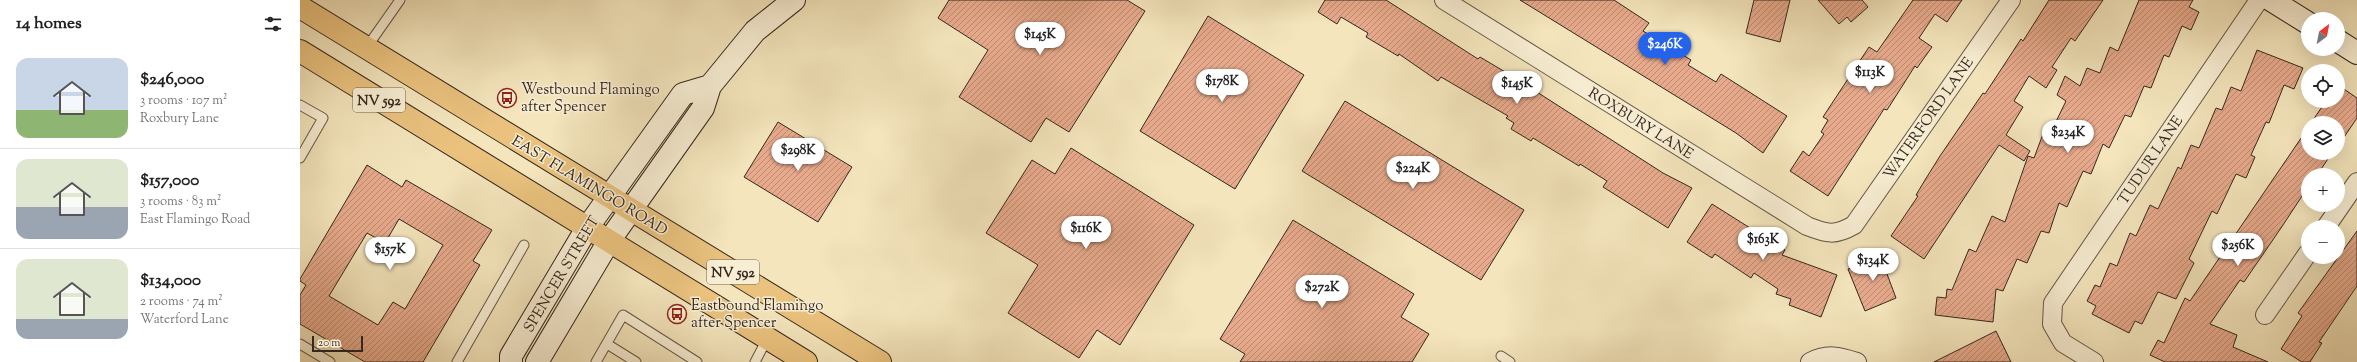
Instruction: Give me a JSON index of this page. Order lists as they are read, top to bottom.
{
  "streets": {
    "main road": ["NV 592", "EAST FLAMINGO ROAD"],
    "street": [
      "WATERFORD LANE",
      "ROXBURY LANE",
      "TUDUR LANE",
      "SPENCER STREET"
    ]
  },
  "crossings": [
    ["NV 592", "SPENCER STREET"],
    ["WATERFORD LANE", "ROXBURY LANE"],
    ["EAST FLAMINGO ROAD", "SPENCER STREET"]
  ],
  "places": {
    "bus stop": ["Westbound Flamingo after Spencer", "Eastbound Flamingo after Spencer"]
  },
  "scale_bar": "20 m",
  "north": "top right",
  "page": {
    "heading": "14 homes",
    "map_buttons": ["+", "−"],
    "price": [
      "$145K",
      "$246K",
      "$113K",
      "$178K",
      "$145K",
      "$234K",
      "$298K",
      "$224K",
      "$116K",
      "$163K",
      "$256K",
      "$157K",
      "$134K",
      "$272K"
    ],
    "list": [
      {
        "name": "$246,000",
        "note": "3 rooms · 107 m² · Roxbury Lane"
      },
      {
        "name": "$157,000",
        "note": "3 rooms · 83 m² · East Flamingo Road"
      },
      {
        "name": "$134,000",
        "note": "2 rooms · 74 m² · Waterford Lane"
      }
    ],
    "scale": "20 m"
  }
}
